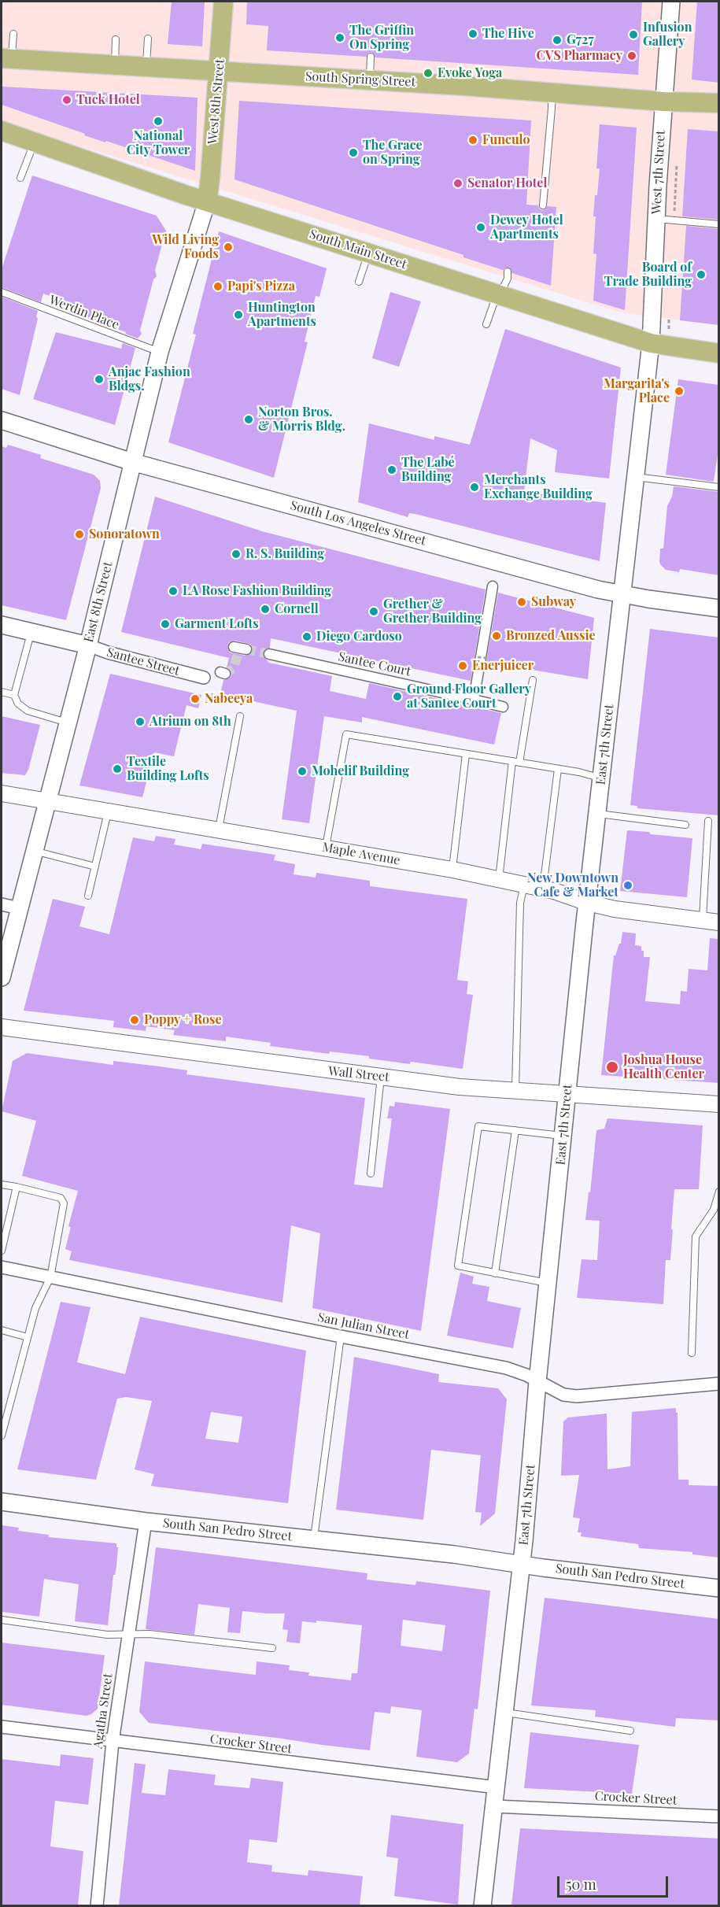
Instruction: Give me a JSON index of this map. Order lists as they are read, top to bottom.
{
  "streets": {
    "main road": [
      "South Spring Street",
      "West 8th Street",
      "West 7th Street",
      "South Main Street",
      "South Los Angeles Street",
      "East 8th Street",
      "Santee Street",
      "East 7th Street",
      "South San Pedro Street"
    ],
    "street": [
      "Santee Court",
      "Maple Avenue",
      "Wall Street",
      "San Julian Street",
      "Agatha Street",
      "Crocker Street"
    ],
    "lane": ["Werdin Place"]
  },
  "crossings": [
    ["South Spring Street", "West 8th Street"],
    ["South Spring Street", "West 7th Street"],
    ["West 8th Street", "South Main Street"],
    ["West 8th Street", "East 8th Street"],
    ["West 7th Street", "South Main Street"],
    ["West 7th Street", "East 7th Street"],
    ["South Main Street", "East 8th Street"],
    ["South Main Street", "East 7th Street"],
    ["Werdin Place", "East 8th Street"],
    ["South Los Angeles Street", "East 8th Street"],
    ["South Los Angeles Street", "East 7th Street"],
    ["East 8th Street", "Santee Street"],
    ["East 8th Street", "Maple Avenue"],
    ["East 7th Street", "Maple Avenue"],
    ["East 7th Street", "Wall Street"],
    ["East 7th Street", "San Julian Street"],
    ["East 7th Street", "South San Pedro Street"],
    ["East 7th Street", "Crocker Street"],
    ["South San Pedro Street", "Agatha Street"],
    ["Agatha Street", "Crocker Street"]
  ],
  "places": [
    "The Hive",
    "Infusion Gallery",
    "The Griffin On Spring",
    "G727",
    "CVS Pharmacy",
    "Evoke Yoga",
    "Tuck Hotel",
    "National City Tower",
    "Funculo",
    "The Grace on Spring",
    "Senator Hotel",
    "Dewey Hotel Apartments",
    "Wild Living Foods",
    "Board of Trade Building",
    "Papi's Pizza",
    "Huntington Apartments",
    "Anjac Fashion Bldgs.",
    "Margarita's Place",
    "Norton Bros. & Morris Bldg.",
    "The Labé Building",
    "Merchants Exchange Building",
    "Sonoratown",
    "R. S. Building",
    "LA Rose Fashion Building",
    "Subway",
    "Cornell",
    "Grether & Grether Building",
    "Garment Lofts",
    "Bronzed Aussie",
    "Diego Cardoso",
    "Enerjuicer",
    "Ground Floor Gallery at Santee Court",
    "Nabeeya",
    "Atrium on 8th",
    "Textile Building Lofts",
    "Mohelif Building",
    "New Downtown Cafe & Market",
    "Poppy + Rose",
    "Joshua House Health Center"
  ],
  "scale_bar": "50 m"
}
